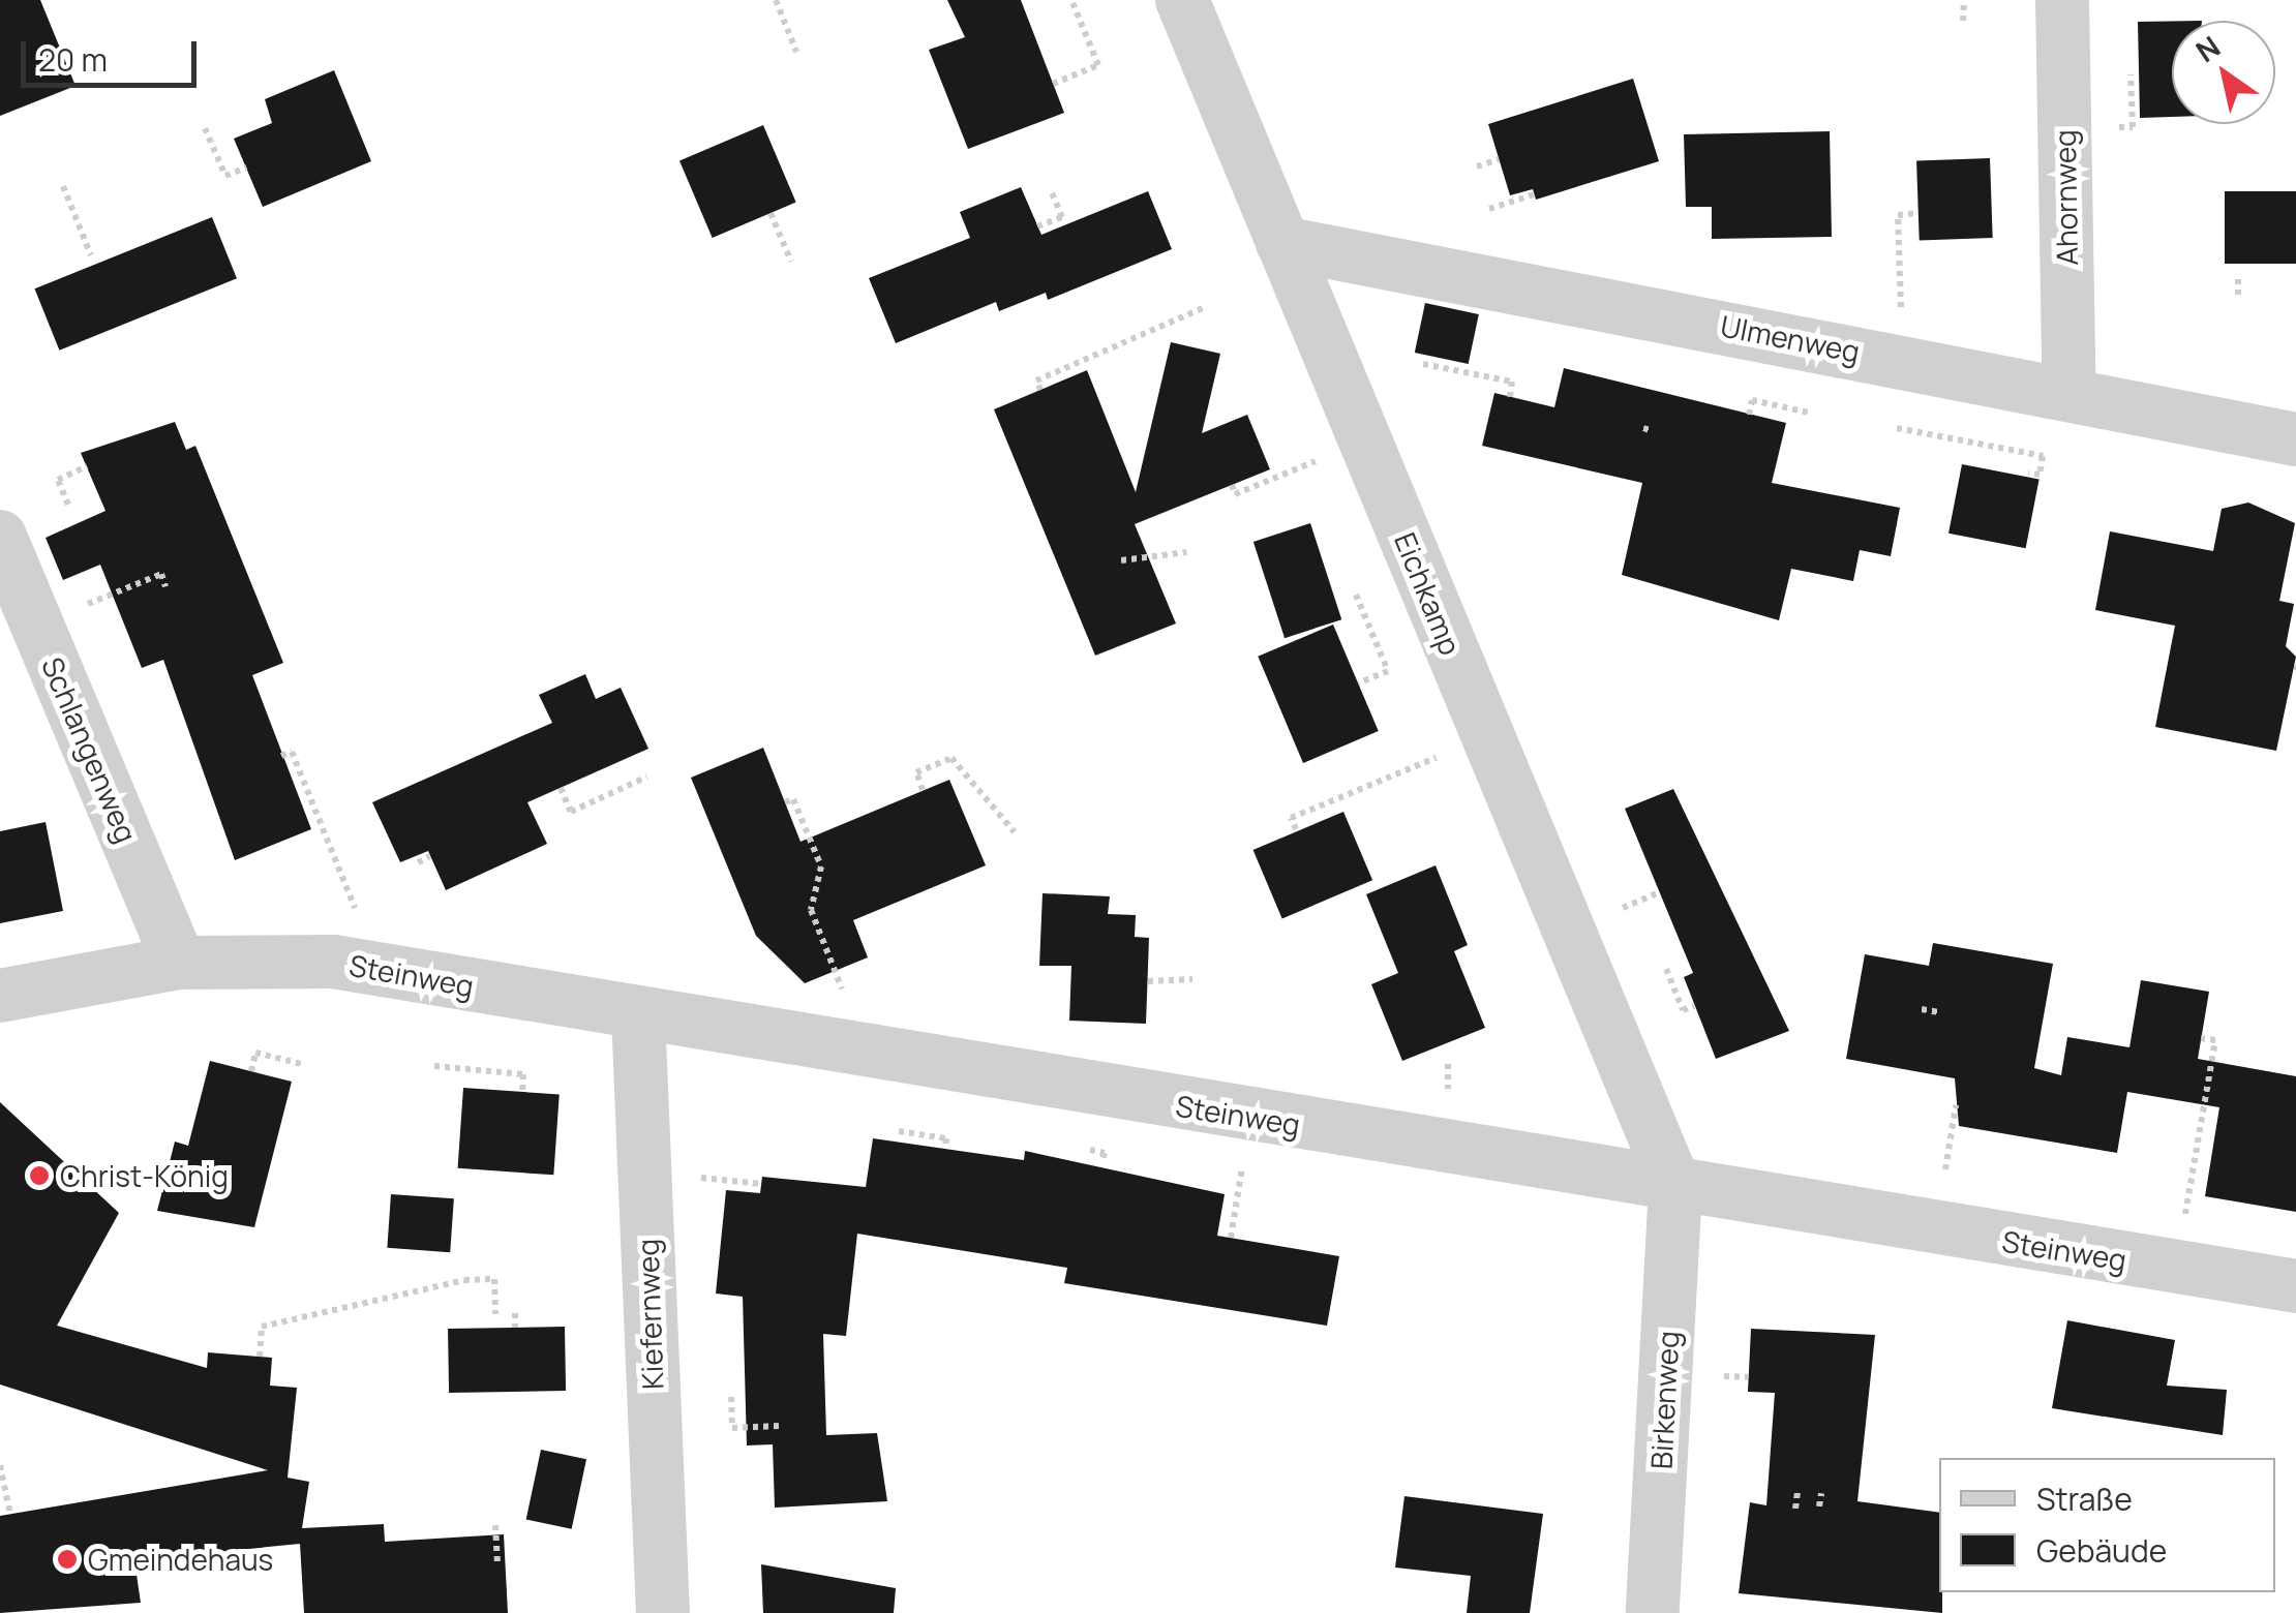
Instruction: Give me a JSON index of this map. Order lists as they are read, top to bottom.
{
  "streets": {
    "street": [
      "Ahornweg",
      "Ulmenweg",
      "Eichkamp",
      "Schlangenweg",
      "Steinweg",
      "Kiefernweg",
      "Birkenweg"
    ]
  },
  "crossings": [
    ["Ahornweg", "Ulmenweg"],
    ["Ulmenweg", "Eichkamp"],
    ["Eichkamp", "Steinweg"],
    ["Eichkamp", "Birkenweg"],
    ["Schlangenweg", "Steinweg"],
    ["Steinweg", "Kiefernweg"],
    ["Steinweg", "Birkenweg"]
  ],
  "places": ["Christ-König", "Gmeindehaus"],
  "legend": ["Straße", "Gebäude"],
  "scale_bar": "20 m",
  "north": "top left"
}
